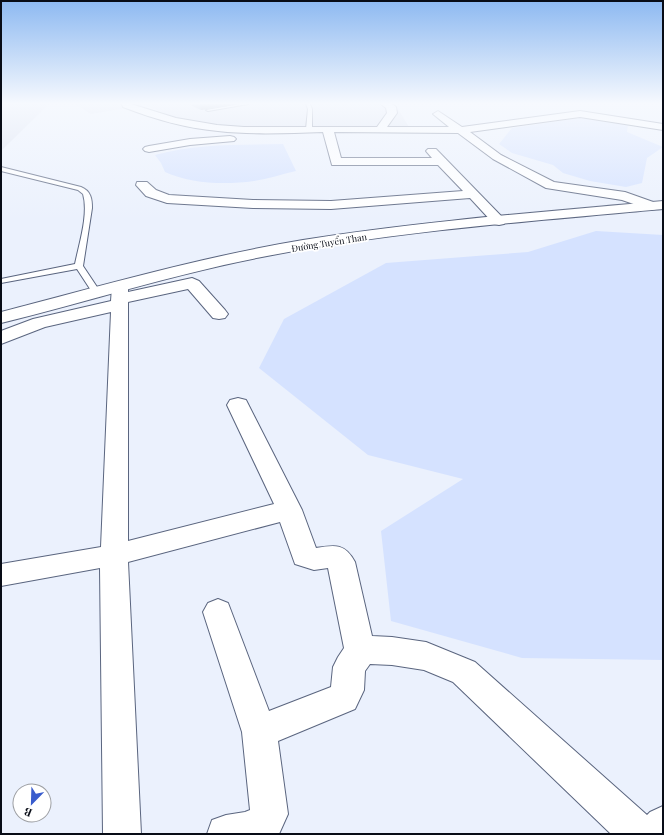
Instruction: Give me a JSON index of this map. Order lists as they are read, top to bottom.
{
  "streets": {
    "street": ["Đường Tuyển Than"]
  },
  "north": "bottom left"
}
